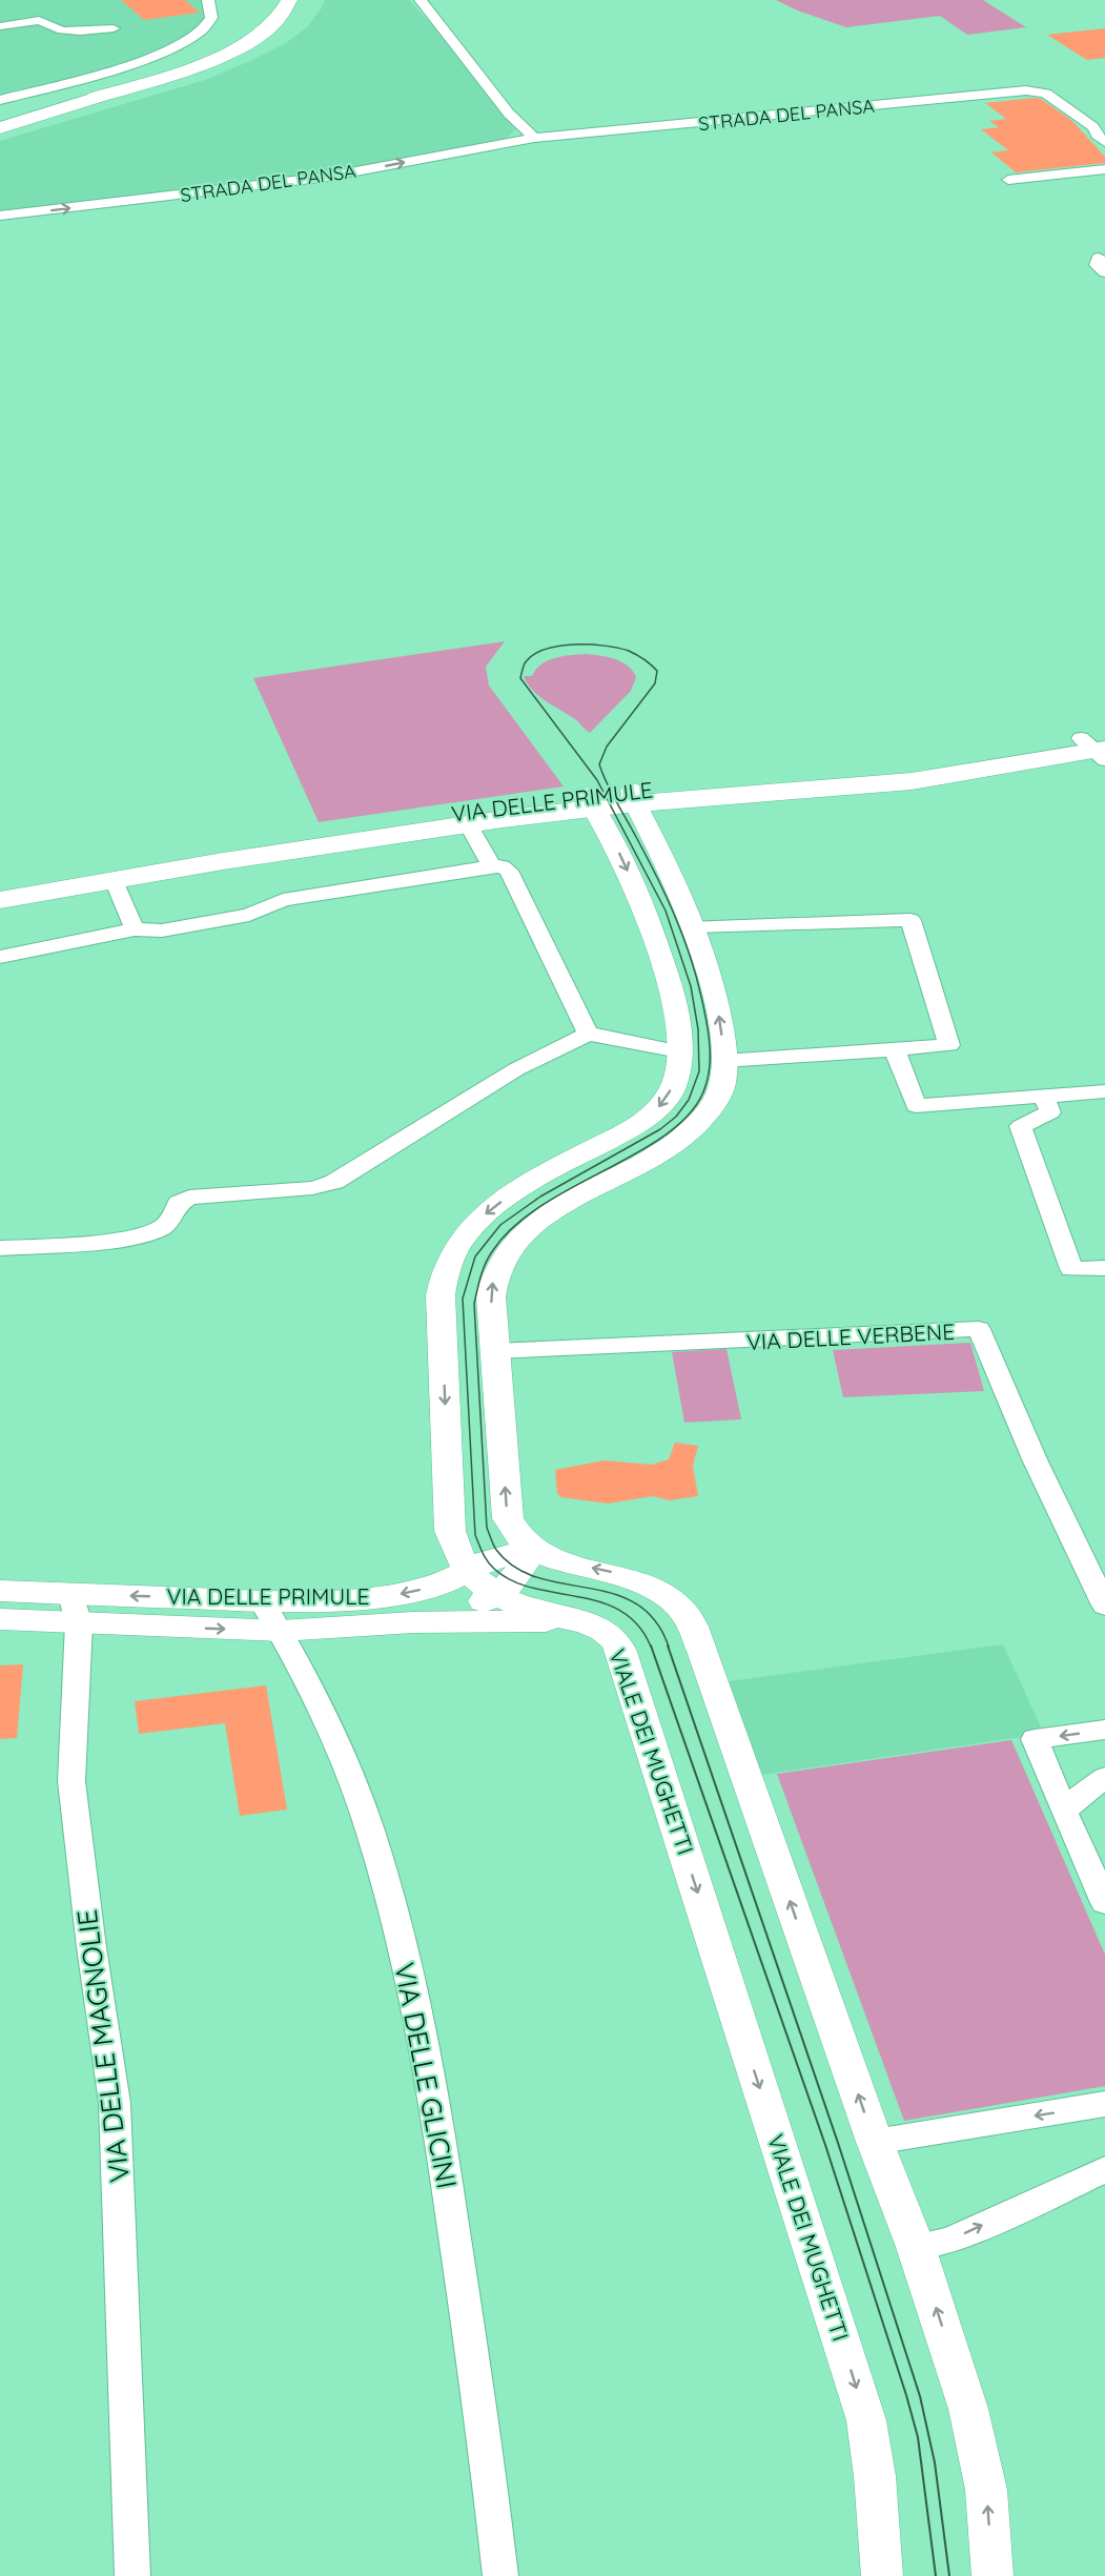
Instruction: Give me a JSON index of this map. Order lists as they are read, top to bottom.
{
  "streets": {
    "main road": ["VIA DELLE PRIMULE"],
    "street": [
      "STRADA DEL PANSA",
      "VIA DELLE VERBENE",
      "VIALE DEI MUGHETTI",
      "VIA DELLE MAGNOLIE",
      "VIA DELLE GLICINI"
    ]
  },
  "crossings": [
    ["VIA DELLE PRIMULE", "VIALE DEI MUGHETTI"],
    ["VIA DELLE PRIMULE", "VIA DELLE MAGNOLIE"],
    ["VIA DELLE PRIMULE", "VIA DELLE GLICINI"]
  ],
  "one_way": ["STRADA DEL PANSA"]
}
